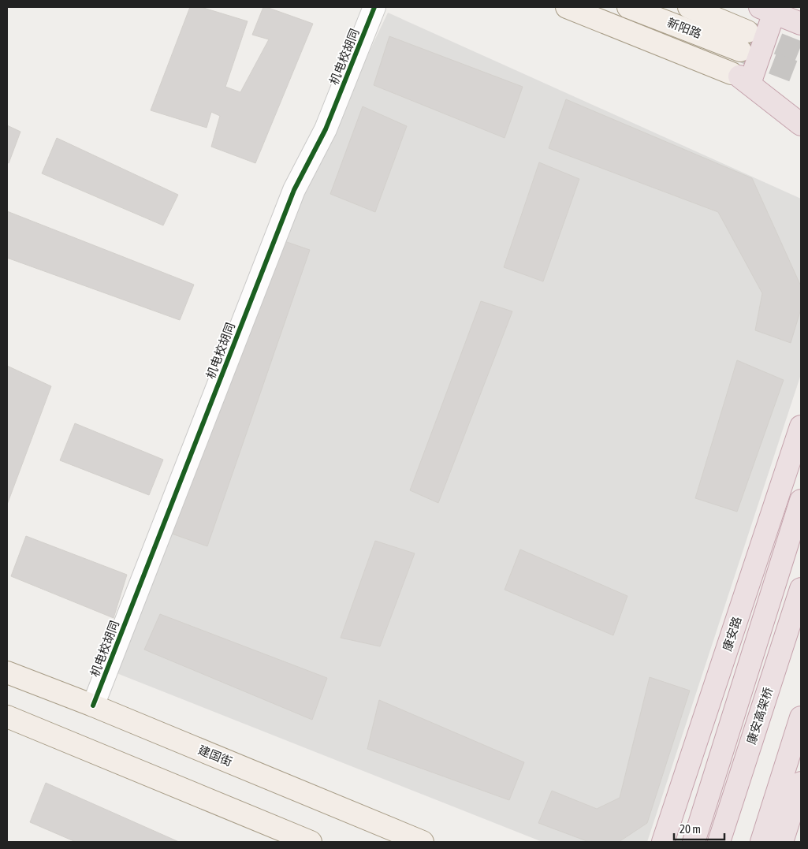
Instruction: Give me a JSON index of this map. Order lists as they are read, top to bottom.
{
  "streets": {
    "highway": ["康安路", "康安高架桥"],
    "main road": ["新阳路", "建国街"],
    "street": ["机电校胡同"]
  },
  "crossings": [
    ["机电校胡同", "建国街"]
  ],
  "scale_bar": "20 m"
}
